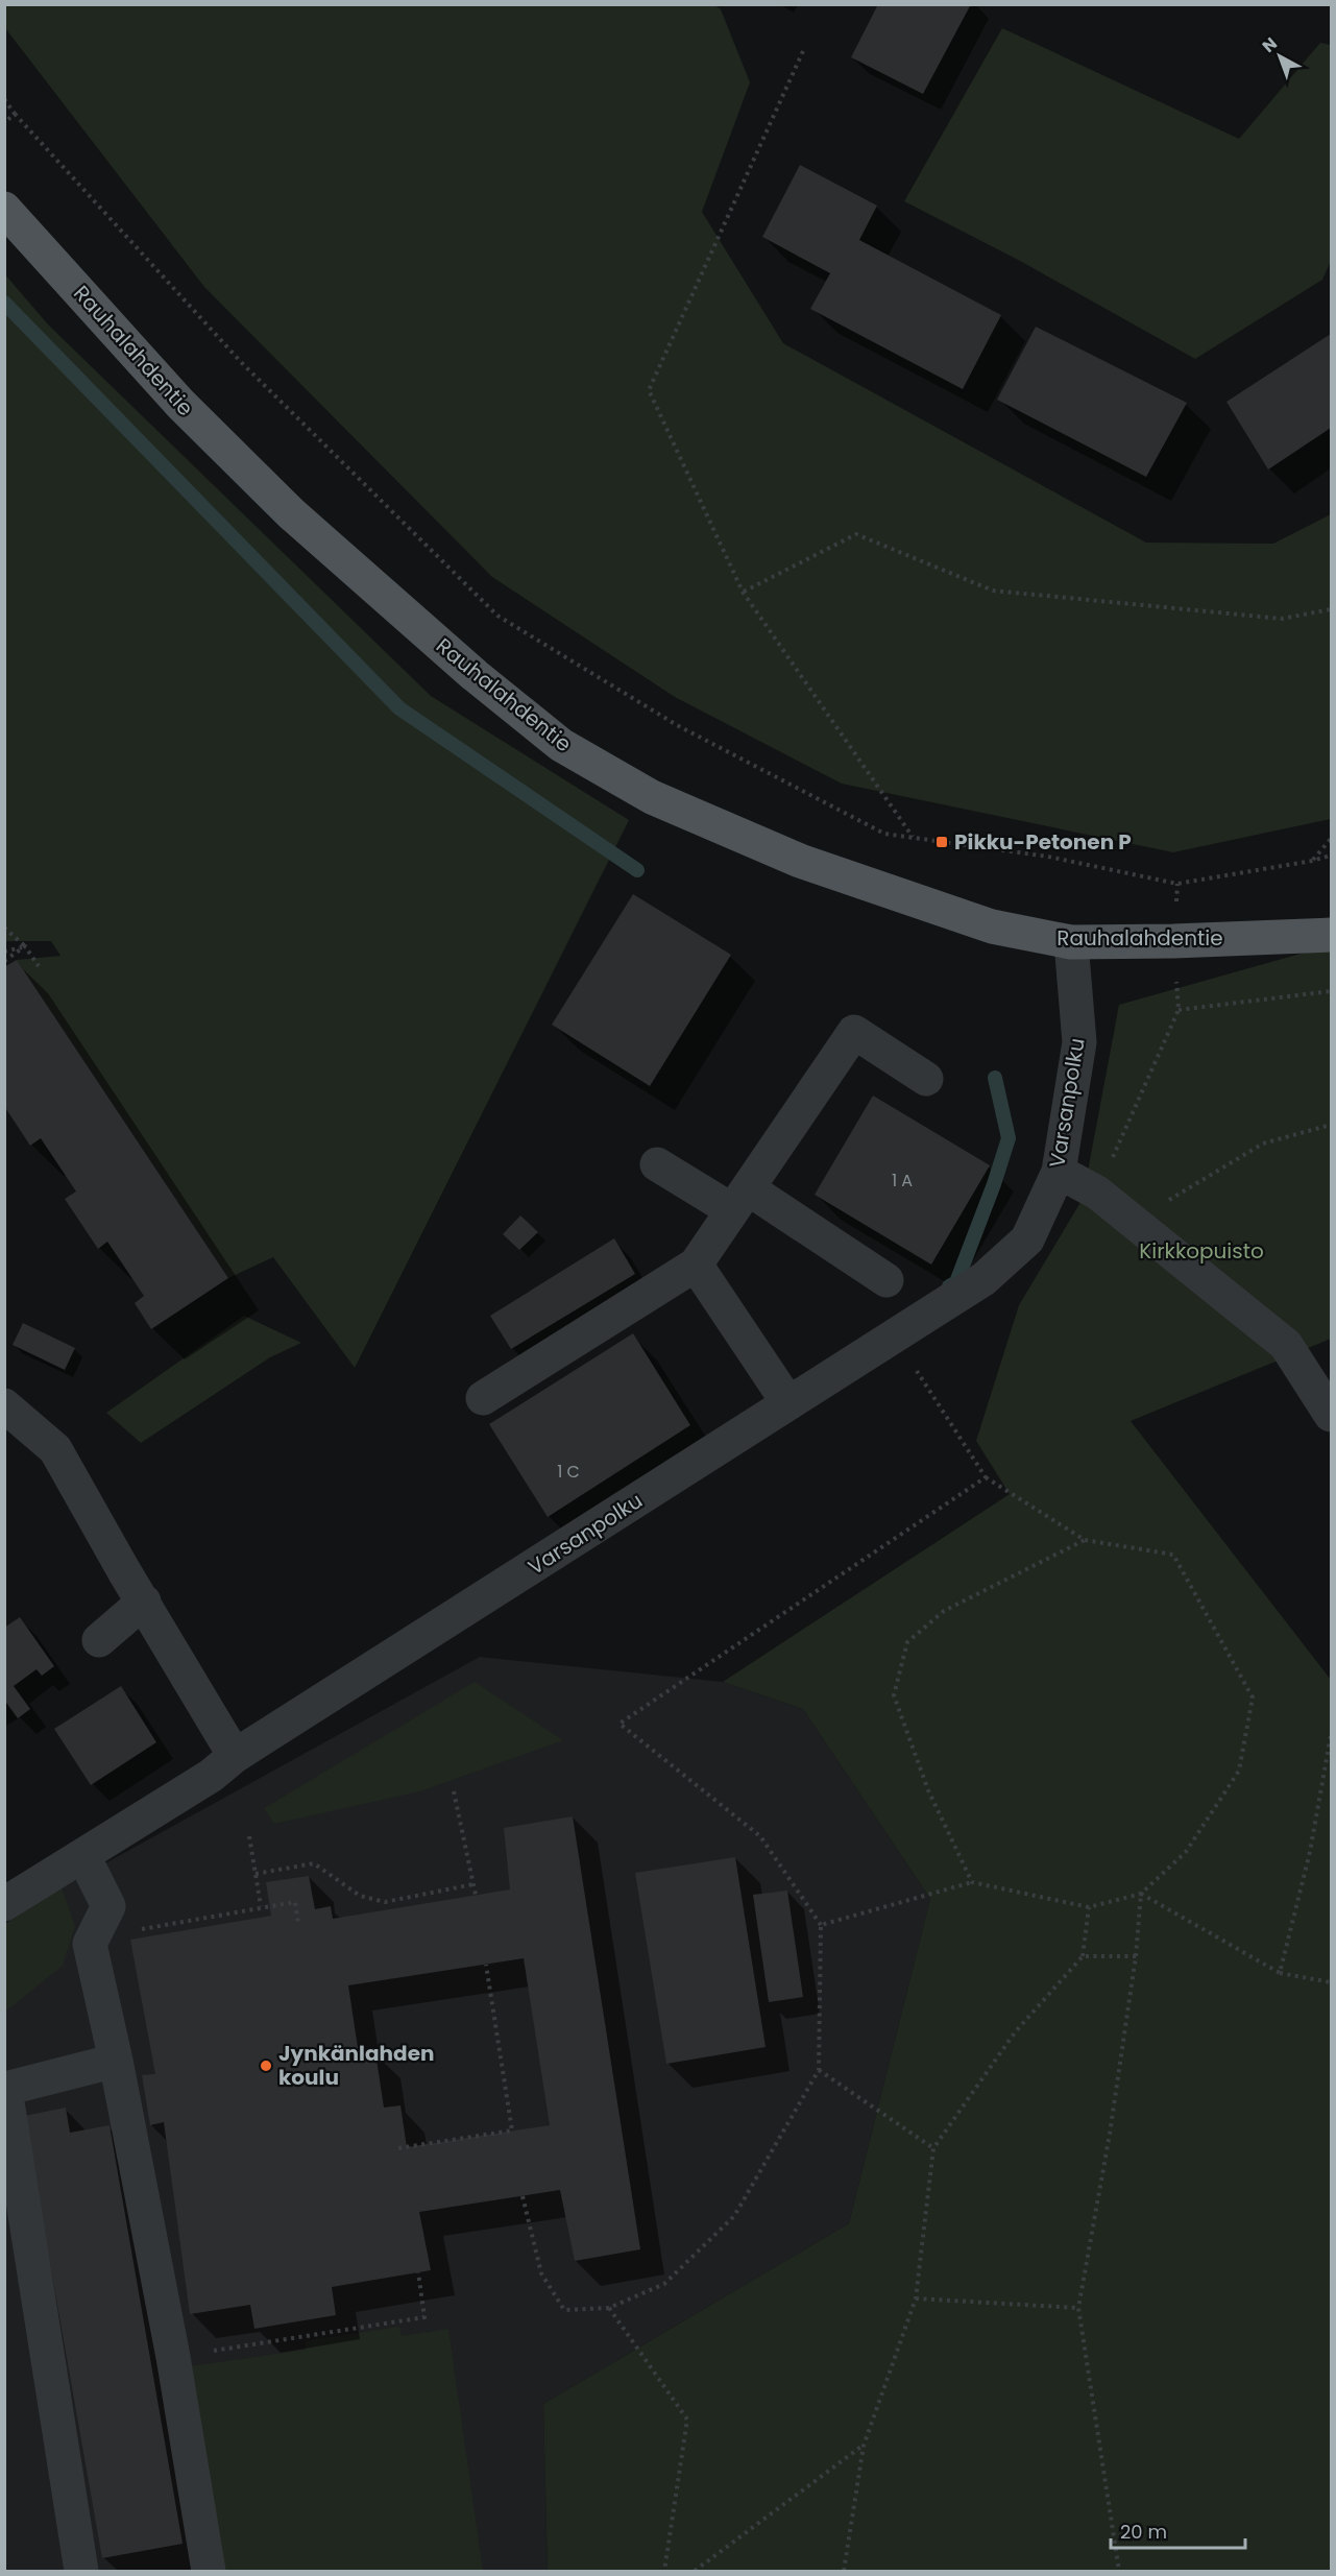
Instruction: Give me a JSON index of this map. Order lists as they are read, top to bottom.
{
  "streets": {
    "main road": ["Rauhalahdentie"],
    "street": ["Varsanpolku"]
  },
  "crossings": [
    ["Rauhalahdentie", "Varsanpolku"]
  ],
  "parks": ["Kirkkopuisto"],
  "places": {
    "transit": ["Pikku-Petonen P"],
    "other": ["Jynkänlahden koulu"]
  },
  "house_numbers": ["1 A", "1 C"],
  "scale_bar": "20 m",
  "north": "top left"
}
